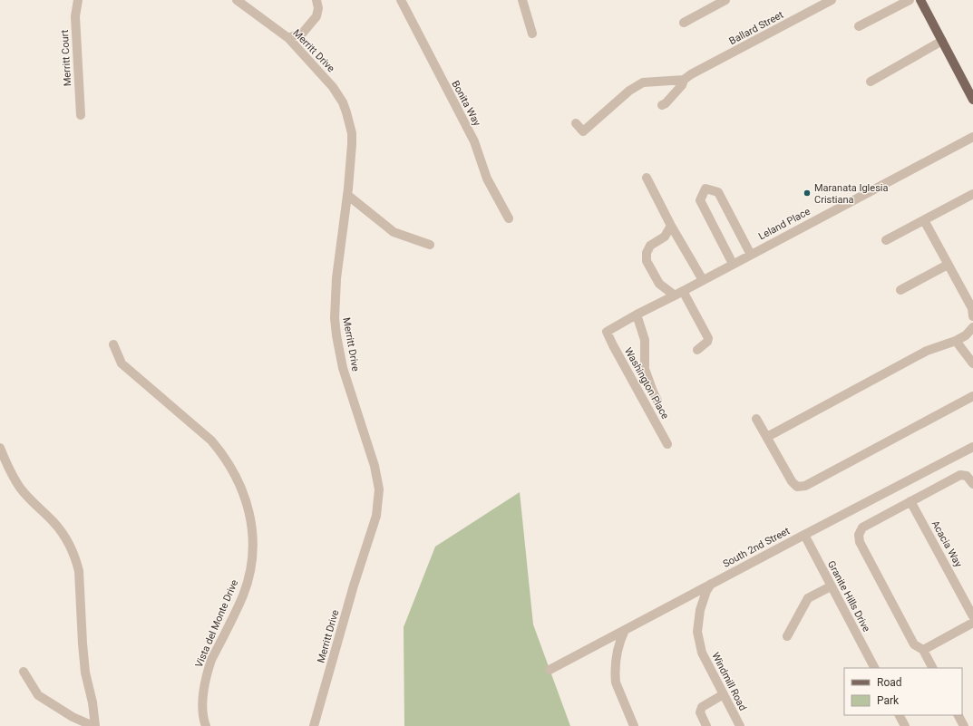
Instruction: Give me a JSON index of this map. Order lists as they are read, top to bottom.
{
  "streets": {
    "street": [
      "Ballard Street",
      "Merritt Drive",
      "Merritt Court",
      "Bonita Way",
      "Leland Place",
      "Washington Place",
      "Acacia Way",
      "South 2nd Street",
      "Granite Hills Drive",
      "Vista del Monte Drive",
      "Windmill Road"
    ]
  },
  "crossings": [
    ["Leland Place", "Washington Place"],
    ["South 2nd Street", "Granite Hills Drive"],
    ["South 2nd Street", "Windmill Road"]
  ],
  "places": ["Maranata Iglesia Cristiana"],
  "legend": ["Road", "Park"]
}
